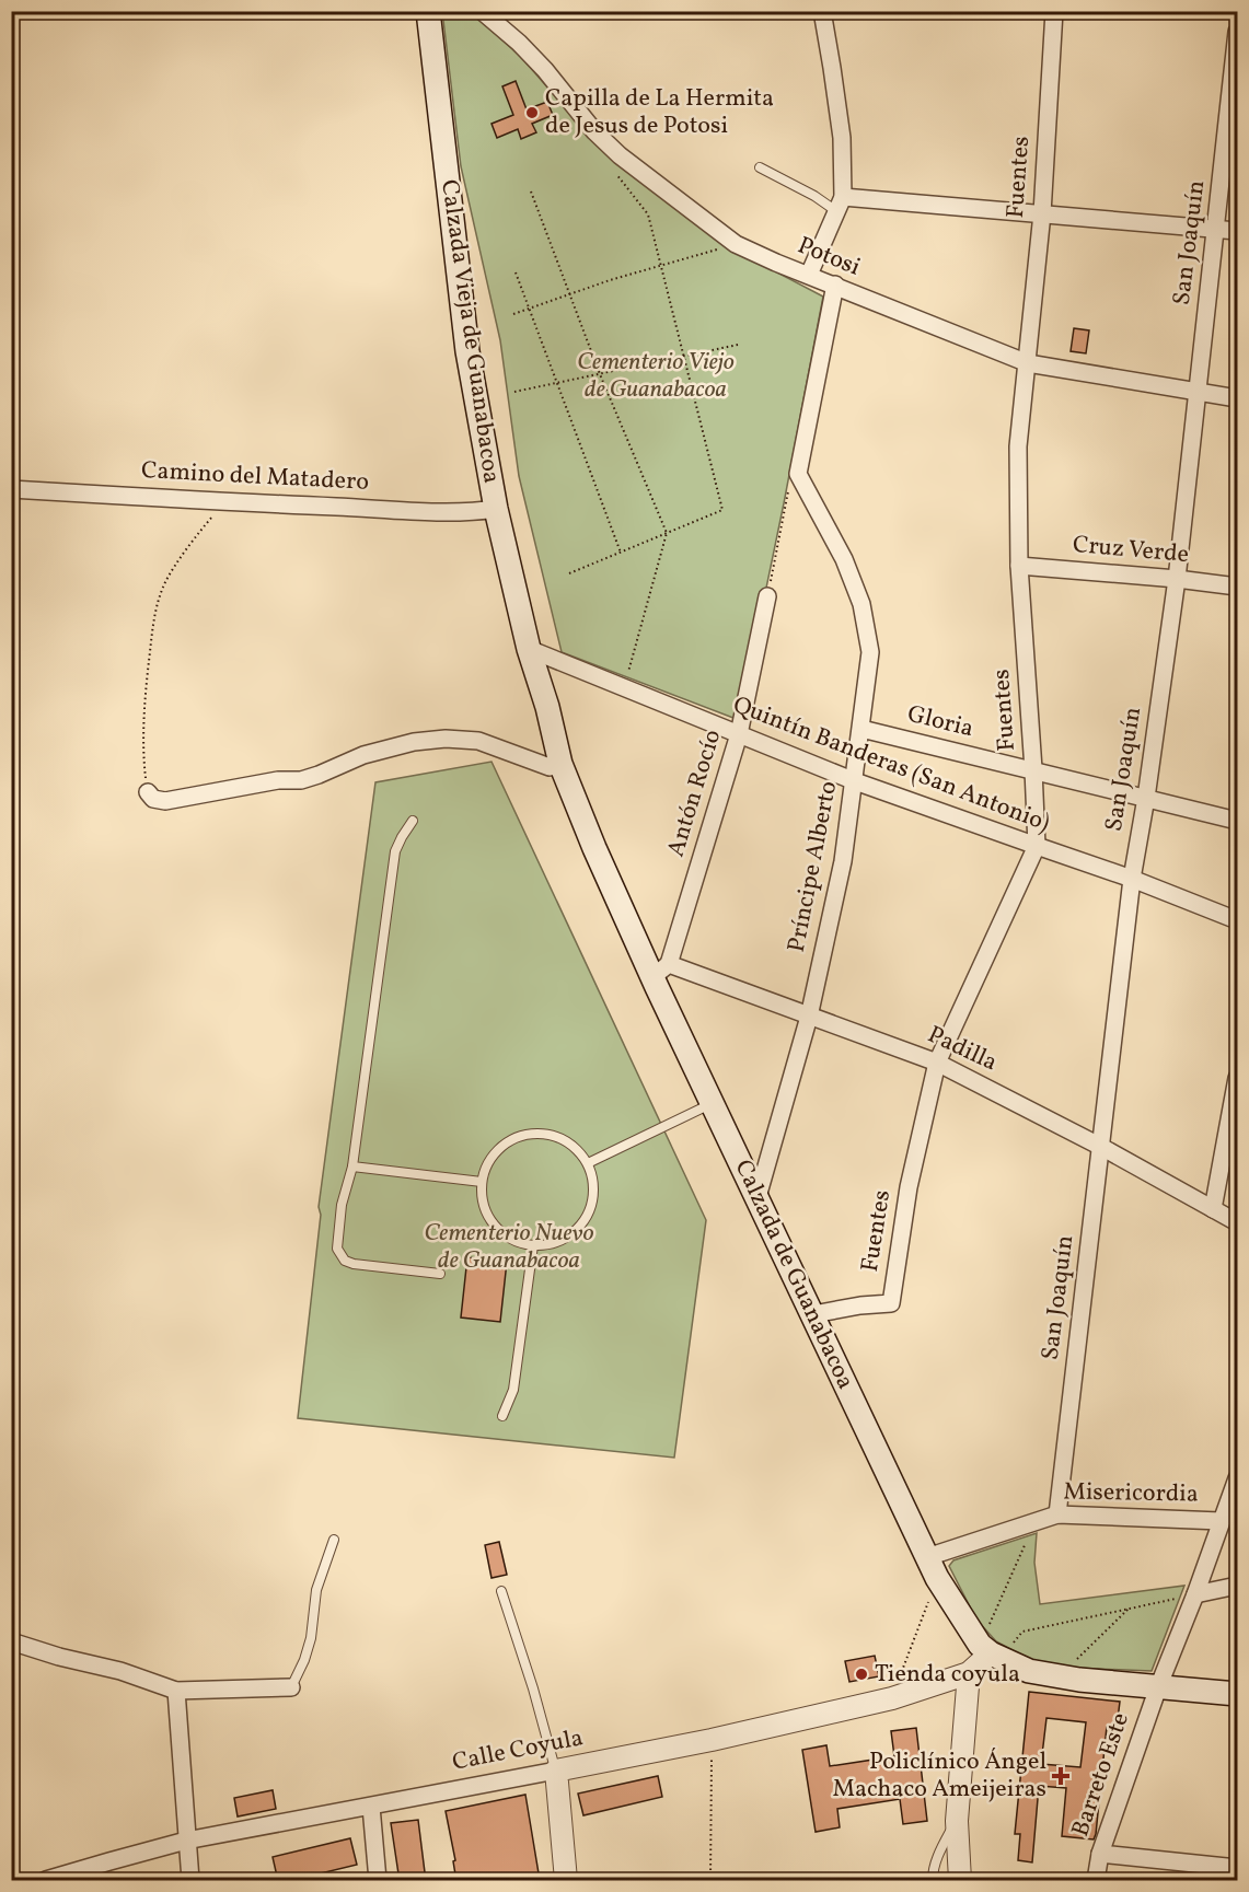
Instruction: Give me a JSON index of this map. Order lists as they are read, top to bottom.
{
  "streets": {
    "main road": ["Calzada Vieja de Guanabacoa", "Calzada de Guanabacoa"],
    "street": [
      "Fuentes",
      "San Joaquín",
      "Potosi",
      "Camino del Matadero",
      "Cruz Verde",
      "Gloria",
      "Quintín Banderas (San Antonio)",
      "Antón Rocío",
      "Príncipe Alberto",
      "Padilla",
      "Misericordia",
      "Calle Coyula",
      "Barreto Este"
    ]
  },
  "crossings": [
    ["Fuentes", "Potosi"],
    ["Fuentes", "Cruz Verde"],
    ["Fuentes", "Gloria"],
    ["Fuentes", "Quintín Banderas (San Antonio)"],
    ["Fuentes", "Padilla"],
    ["Fuentes", "Calzada de Guanabacoa"],
    ["San Joaquín", "Potosi"],
    ["San Joaquín", "Cruz Verde"],
    ["San Joaquín", "Gloria"],
    ["San Joaquín", "Quintín Banderas (San Antonio)"],
    ["San Joaquín", "Padilla"],
    ["San Joaquín", "Misericordia"],
    ["Calzada Vieja de Guanabacoa", "Camino del Matadero"],
    ["Calzada Vieja de Guanabacoa", "Quintín Banderas (San Antonio)"],
    ["Calzada Vieja de Guanabacoa", "Calzada de Guanabacoa"],
    ["Gloria", "Príncipe Alberto"],
    ["Quintín Banderas (San Antonio)", "Antón Rocío"],
    ["Quintín Banderas (San Antonio)", "Príncipe Alberto"],
    ["Quintín Banderas (San Antonio)", "Calzada de Guanabacoa"],
    ["Antón Rocío", "Padilla"],
    ["Antón Rocío", "Calzada de Guanabacoa"],
    ["Príncipe Alberto", "Padilla"],
    ["Príncipe Alberto", "Calzada de Guanabacoa"],
    ["Padilla", "Calzada de Guanabacoa"],
    ["Calzada de Guanabacoa", "Misericordia"],
    ["Calzada de Guanabacoa", "Calle Coyula"],
    ["Misericordia", "Barreto Este"]
  ],
  "parks": ["Cementerio Viejo de Guanabacoa", "Cementerio Nuevo de Guanabacoa"],
  "places": {
    "other": ["Capilla de La Hermita de Jesus de Potosi", "Tienda coyula"],
    "health": ["Policlínico Ángel Machaco Ameijeiras"]
  }
}
